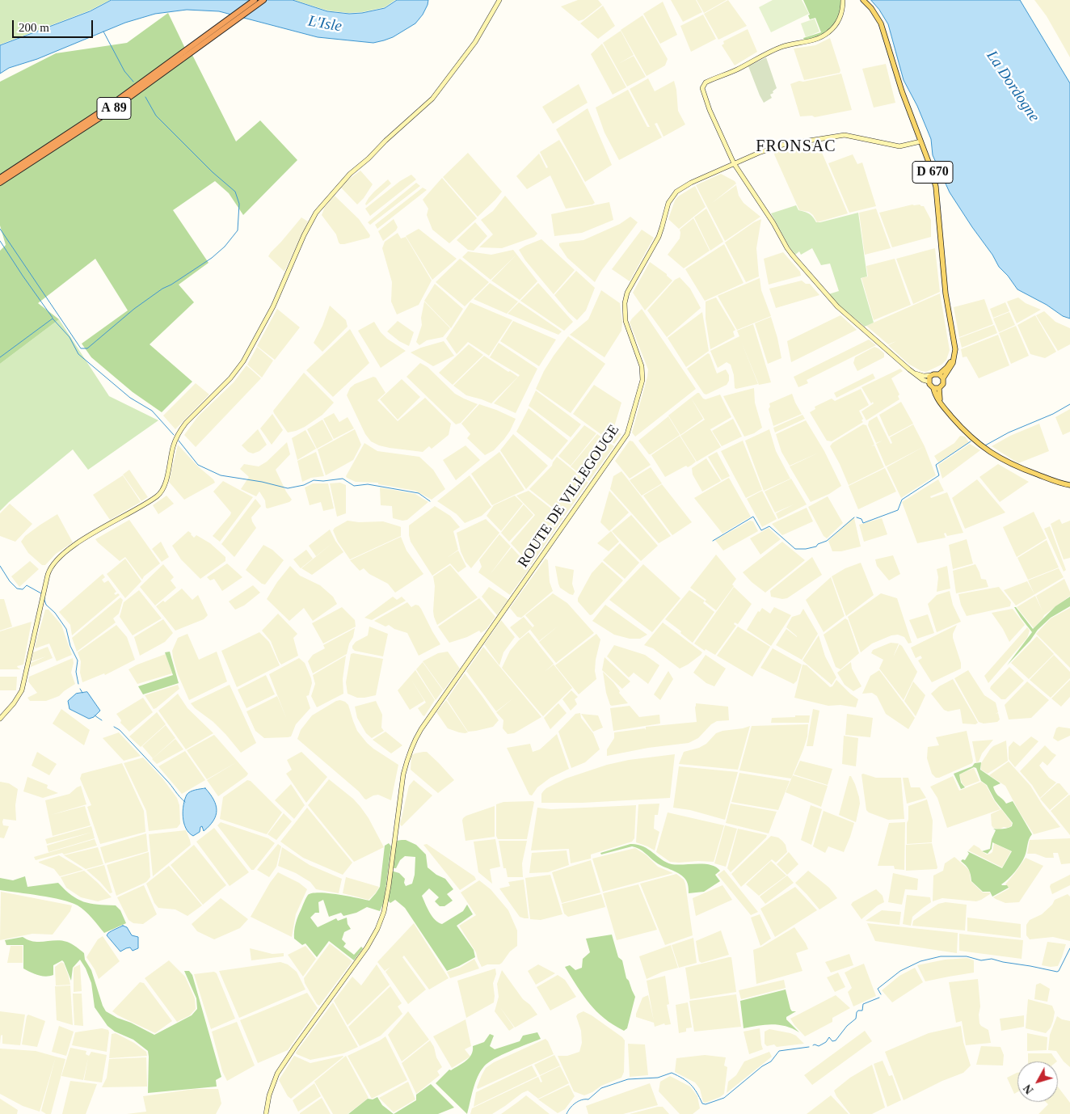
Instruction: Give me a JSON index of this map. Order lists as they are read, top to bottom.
{
  "streets": {
    "highway": ["A 89"],
    "main road": ["D 670"],
    "street": ["ROUTE DE VILLEGOUGE"]
  },
  "crossings": [
    ["D 670", "ROUTE DE VILLEGOUGE"]
  ],
  "districts": ["FRONSAC"],
  "water": ["L'Isle", "La Dordogne"],
  "scale_bar": "200 m",
  "north": "bottom left"
}
